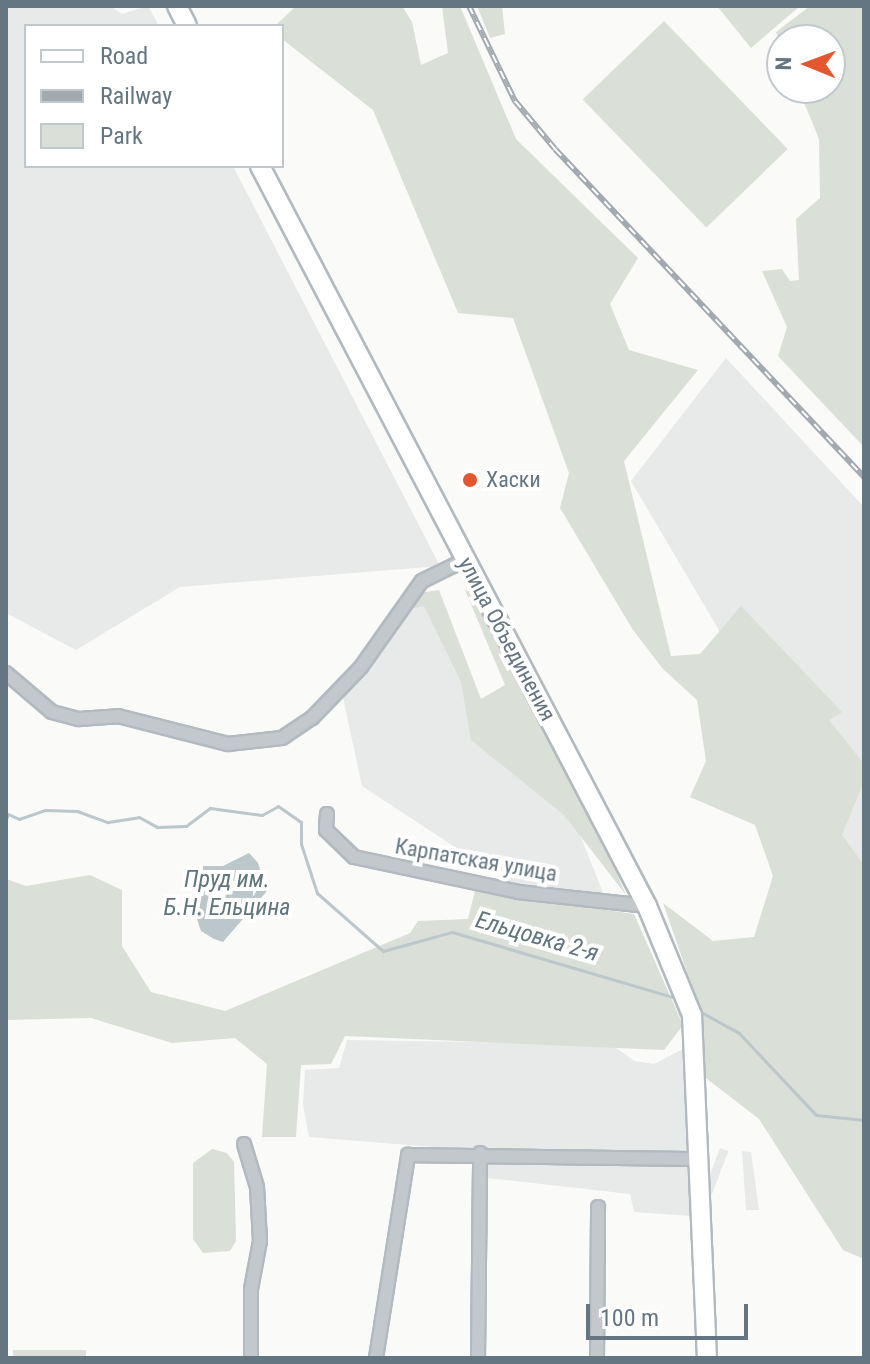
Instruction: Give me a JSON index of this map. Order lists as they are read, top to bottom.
{
  "streets": {
    "main road": ["улица Объединения"],
    "street": ["Карпатская улица"]
  },
  "crossings": [
    ["улица Объединения", "Карпатская улица"]
  ],
  "water": ["Пруд им. Б.Н. Ельцина", "Ельцовка 2-я"],
  "places": ["Хаски"],
  "legend": ["Road", "Railway", "Park"],
  "scale_bar": "100 m",
  "north": "left"
}
